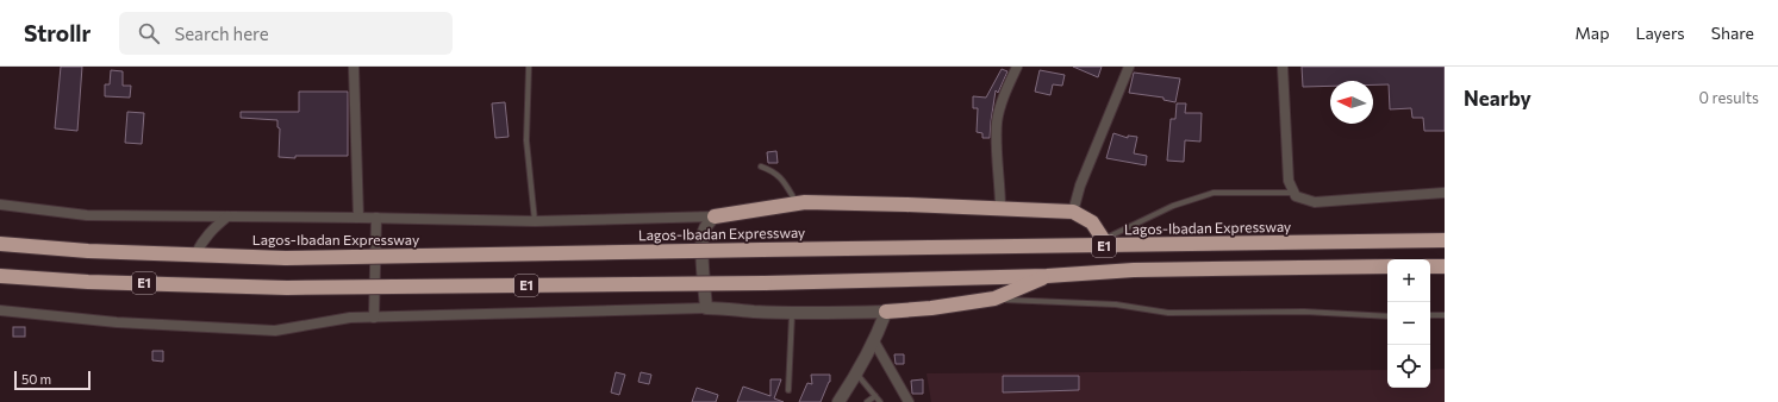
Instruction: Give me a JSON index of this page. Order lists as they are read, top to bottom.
{
  "streets": {
    "highway": ["Lagos-Ibadan Expressway", "E1"]
  },
  "scale_bar": "50 m",
  "north": "left",
  "page": {
    "header": "Strollr",
    "search": "Search here",
    "nav": ["Map", "Layers", "Share"],
    "heading": ["Nearby", "0 results"],
    "map_buttons": ["+", "−"],
    "scale": "50 m"
  }
}
